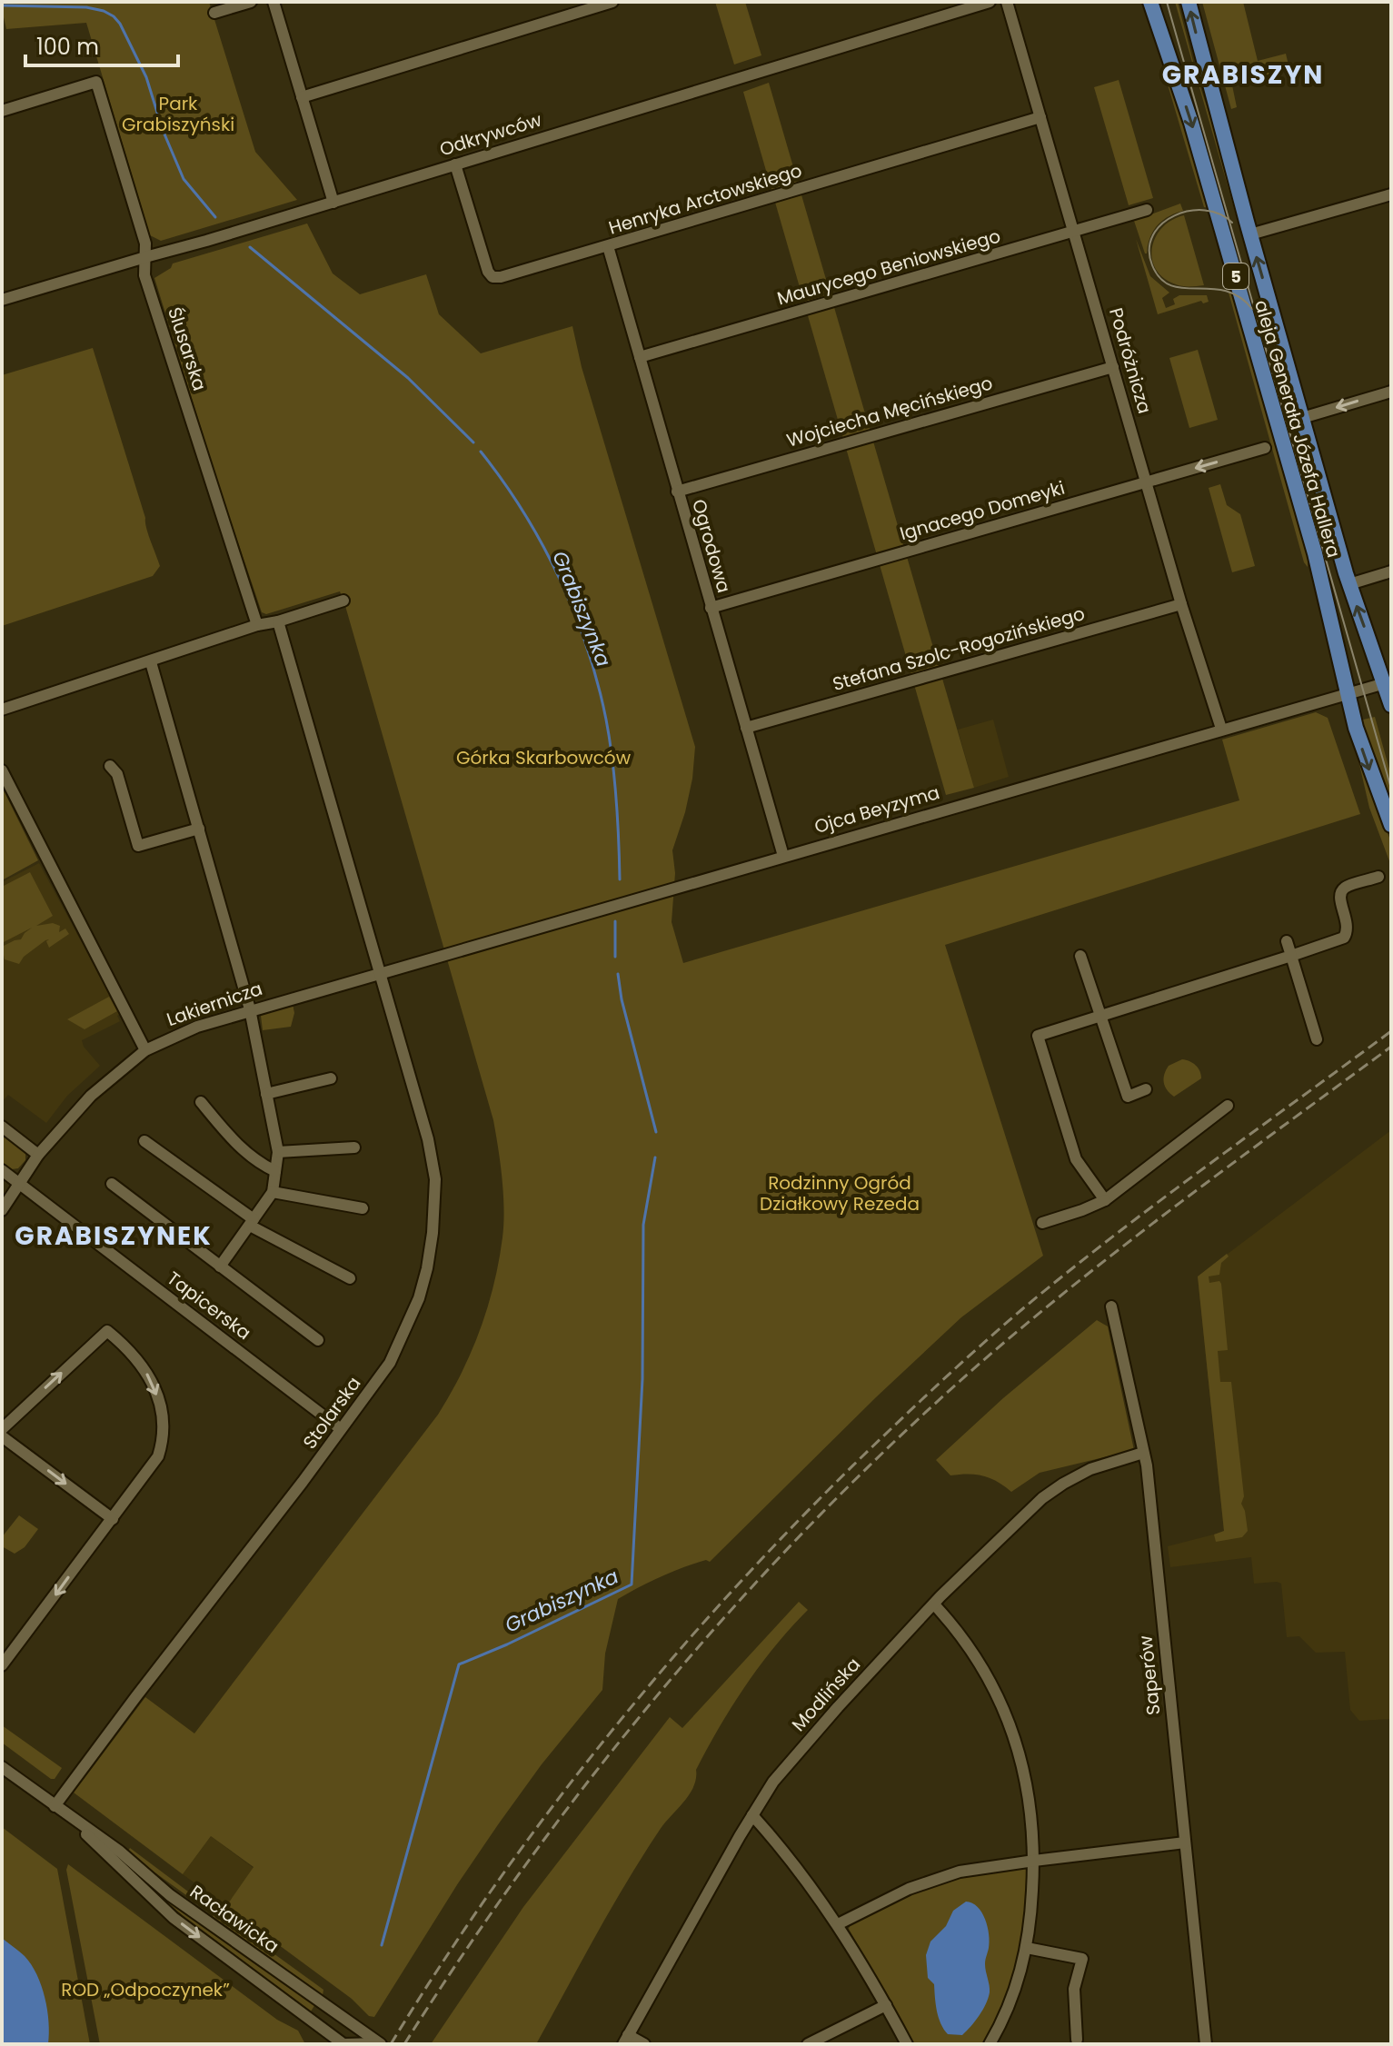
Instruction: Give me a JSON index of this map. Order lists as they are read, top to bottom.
{
  "streets": {
    "main road": ["5", "aleja Generała Józefa Hallera"],
    "street": [
      "Odkrywców",
      "Henryka Arctowskiego",
      "Maurycego Beniowskiego",
      "Ślusarska",
      "Podróżnicza",
      "Wojciecha Męcińskiego",
      "Ignacego Domeyki",
      "Ogrodowa",
      "Stefana Szolc-Rogozińskiego",
      "Ojca Beyzyma",
      "Lakiernicza",
      "Tapicerska",
      "Stolarska",
      "Saperów",
      "Modlińska",
      "Racławicka"
    ]
  },
  "crossings": [
    ["Odkrywców", "Henryka Arctowskiego"],
    ["Odkrywców", "Ślusarska"],
    ["Henryka Arctowskiego", "Podróżnicza"],
    ["Henryka Arctowskiego", "Ogrodowa"],
    ["Maurycego Beniowskiego", "Podróżnicza"],
    ["Maurycego Beniowskiego", "Ogrodowa"],
    ["Podróżnicza", "Wojciecha Męcińskiego"],
    ["Podróżnicza", "Ignacego Domeyki"],
    ["Podróżnicza", "Stefana Szolc-Rogozińskiego"],
    ["Podróżnicza", "Ojca Beyzyma"],
    ["Wojciecha Męcińskiego", "Ogrodowa"],
    ["aleja Generała Józefa Hallera", "Ojca Beyzyma"],
    ["Ignacego Domeyki", "Ogrodowa"],
    ["Ogrodowa", "Stefana Szolc-Rogozińskiego"],
    ["Ogrodowa", "Ojca Beyzyma"],
    ["Ojca Beyzyma", "Lakiernicza"],
    ["Ojca Beyzyma", "Stolarska"],
    ["Lakiernicza", "Tapicerska"],
    ["Lakiernicza", "Stolarska"],
    ["Tapicerska", "Stolarska"],
    ["Stolarska", "Racławicka"],
    ["Saperów", "Modlińska"]
  ],
  "districts": ["GRABISZYN", "GRABISZYNEK"],
  "water": ["Grabiszynka"],
  "parks": [
    "Park Grabiszyński",
    "Górka Skarbowców",
    "Rodzinny Ogród Działkowy Rezeda",
    "ROD „Odpoczynek”"
  ],
  "scale_bar": "100 m"
}
